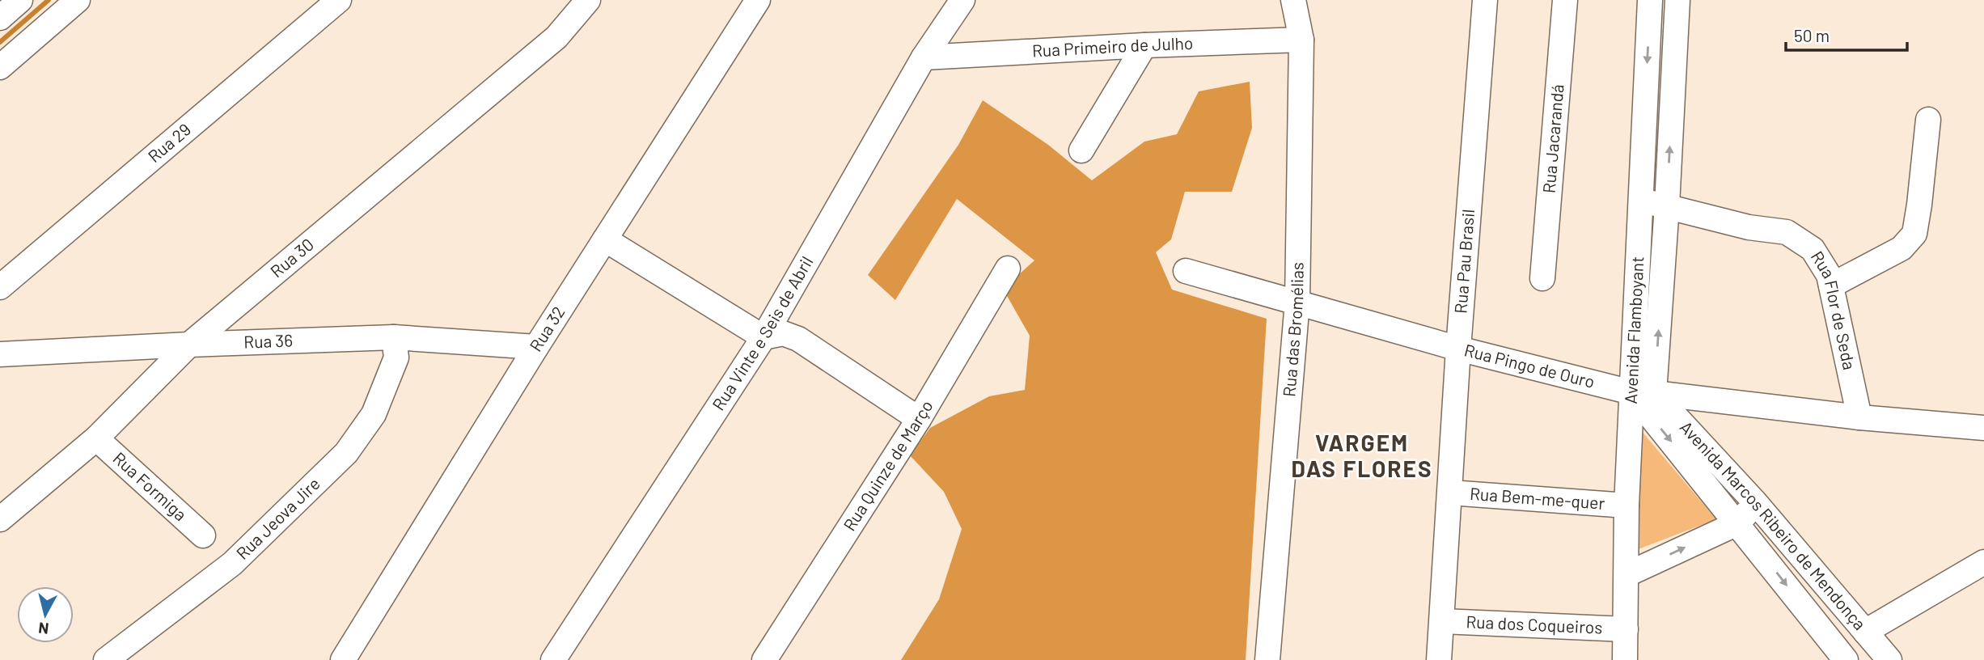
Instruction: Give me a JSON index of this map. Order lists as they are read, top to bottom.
{
  "streets": {
    "street": [
      "Rua Primeiro de Julho",
      "Rua Jacarandá",
      "Rua 29",
      "Rua 30",
      "Rua Pau Brasil",
      "Rua Flor de Seda",
      "Rua 32",
      "Rua das Bromélias",
      "Avenida Flamboyant",
      "Rua Vinte e Seis de Abril",
      "Rua 36",
      "Rua Pingo de Ouro",
      "Rua Quinze de Março",
      "Rua Formiga",
      "Rua Bem-me-quer",
      "Rua Jeova Jire",
      "Avenida Marcos Ribeiro de Mendonça",
      "Rua dos Coqueiros"
    ]
  },
  "crossings": [
    ["Rua Primeiro de Julho", "Rua das Bromélias"],
    ["Rua Primeiro de Julho", "Rua Vinte e Seis de Abril"],
    ["Rua 30", "Rua 36"],
    ["Rua 30", "Rua Formiga"],
    ["Rua Pau Brasil", "Rua Pingo de Ouro"],
    ["Rua Pau Brasil", "Rua Bem-me-quer"],
    ["Rua Pau Brasil", "Rua dos Coqueiros"],
    ["Rua Flor de Seda", "Avenida Flamboyant"],
    ["Rua Flor de Seda", "Rua Pingo de Ouro"],
    ["Rua 32", "Rua 36"],
    ["Rua das Bromélias", "Rua Pingo de Ouro"],
    ["Avenida Flamboyant", "Rua Pingo de Ouro"],
    ["Avenida Flamboyant", "Rua Bem-me-quer"],
    ["Avenida Flamboyant", "Avenida Marcos Ribeiro de Mendonça"],
    ["Avenida Flamboyant", "Rua dos Coqueiros"],
    ["Rua 36", "Rua Jeova Jire"],
    ["Rua Pingo de Ouro", "Avenida Marcos Ribeiro de Mendonça"]
  ],
  "districts": ["VARGEM DAS FLORES"],
  "scale_bar": "50 m",
  "north": "bottom"
}
